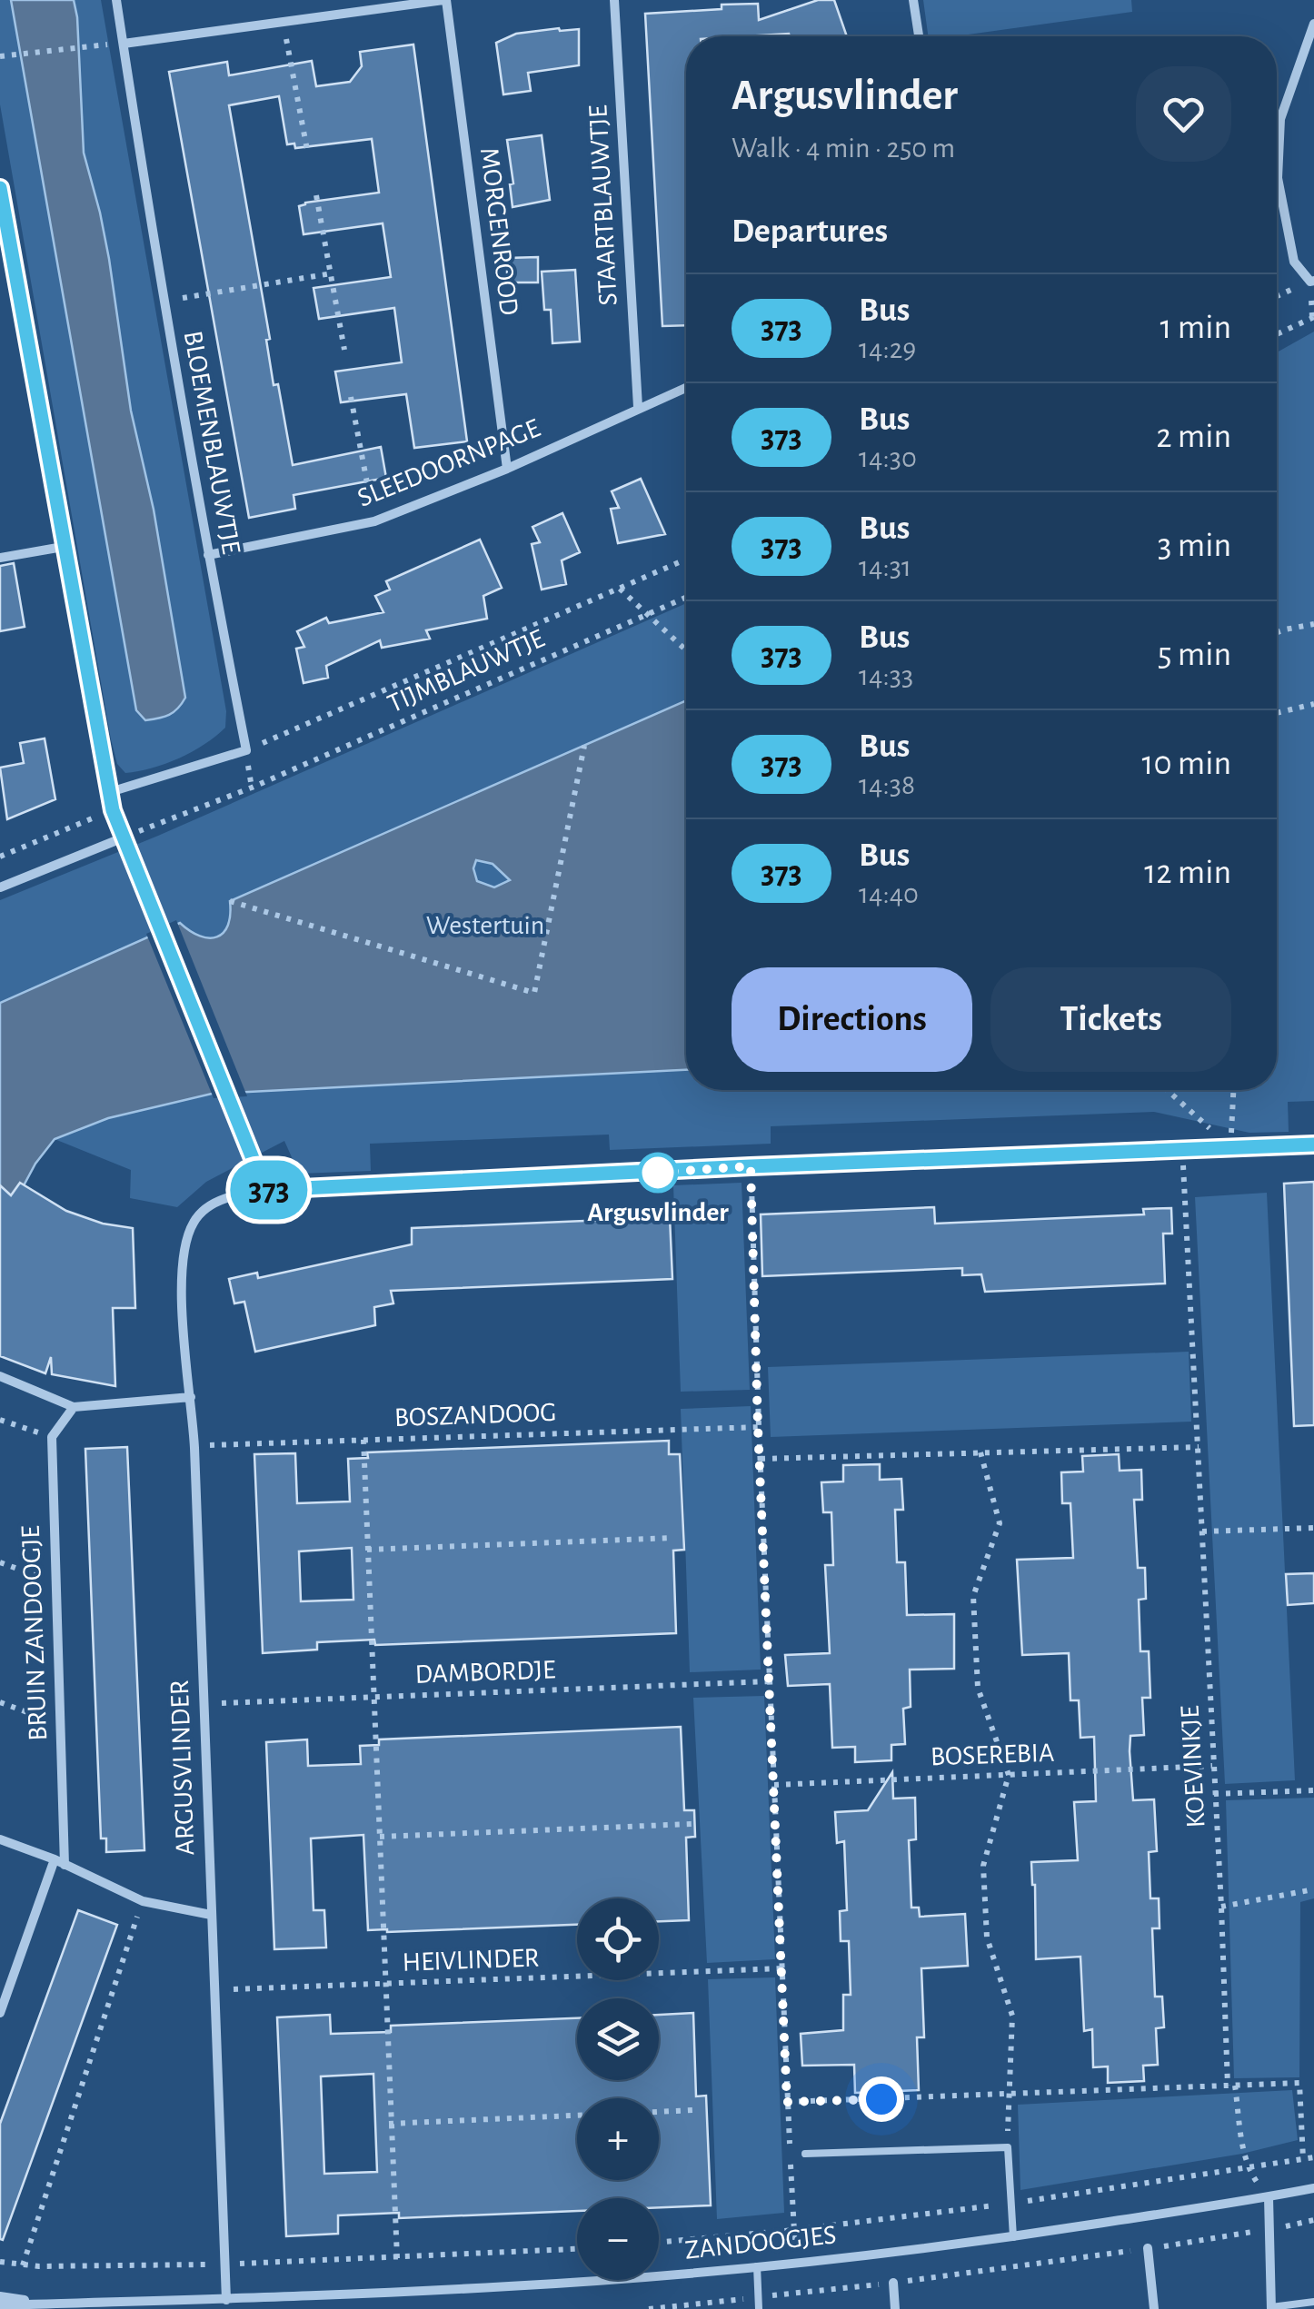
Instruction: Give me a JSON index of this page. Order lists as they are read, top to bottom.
{
  "streets": {
    "street": [
      "STAARTBLAUWTJE",
      "MORGENROOD",
      "BLOEMENBLAUWTJE",
      "SLEEDOORNPAGE",
      "BRUIN ZANDOOGJE",
      "ARGUSVLINDER",
      "ZANDOOGJES"
    ],
    "path": [
      "TIJMBLAUWTJE",
      "BOSZANDOOG",
      "DAMBORDJE",
      "BOSEREBIA",
      "KOEVINKJE",
      "HEIVLINDER"
    ]
  },
  "crossings": [
    ["STAARTBLAUWTJE", "SLEEDOORNPAGE"],
    ["MORGENROOD", "SLEEDOORNPAGE"],
    ["BLOEMENBLAUWTJE", "SLEEDOORNPAGE"],
    ["BOSZANDOOG", "ARGUSVLINDER"],
    ["DAMBORDJE", "ARGUSVLINDER"],
    ["BOSEREBIA", "KOEVINKJE"],
    ["KOEVINKJE", "ARGUSVLINDER"],
    ["KOEVINKJE", "ZANDOOGJES"],
    ["ARGUSVLINDER", "HEIVLINDER"],
    ["ARGUSVLINDER", "ZANDOOGJES"]
  ],
  "parks": ["Westertuin"],
  "places": ["Argusvlinder"],
  "lines": ["bus line 373"],
  "page": {
    "on_map": "373",
    "heading": [
      ["Argusvlinder", "Walk · 4 min · 250 m"],
      "Departures"
    ],
    "list": [
      {
        "mark": "373",
        "name": "Bus",
        "note": "14:29",
        "value": "1 min"
      },
      {
        "mark": "373",
        "name": "Bus",
        "note": "14:30",
        "value": "2 min"
      },
      {
        "mark": "373",
        "name": "Bus",
        "note": "14:31",
        "value": "3 min"
      },
      {
        "mark": "373",
        "name": "Bus",
        "note": "14:33",
        "value": "5 min"
      },
      {
        "mark": "373",
        "name": "Bus",
        "note": "14:38",
        "value": "10 min"
      },
      {
        "mark": "373",
        "name": "Bus",
        "note": "14:40",
        "value": "12 min"
      }
    ],
    "buttons": ["Directions", "Tickets"],
    "map_buttons": ["+", "−"]
  }
}
